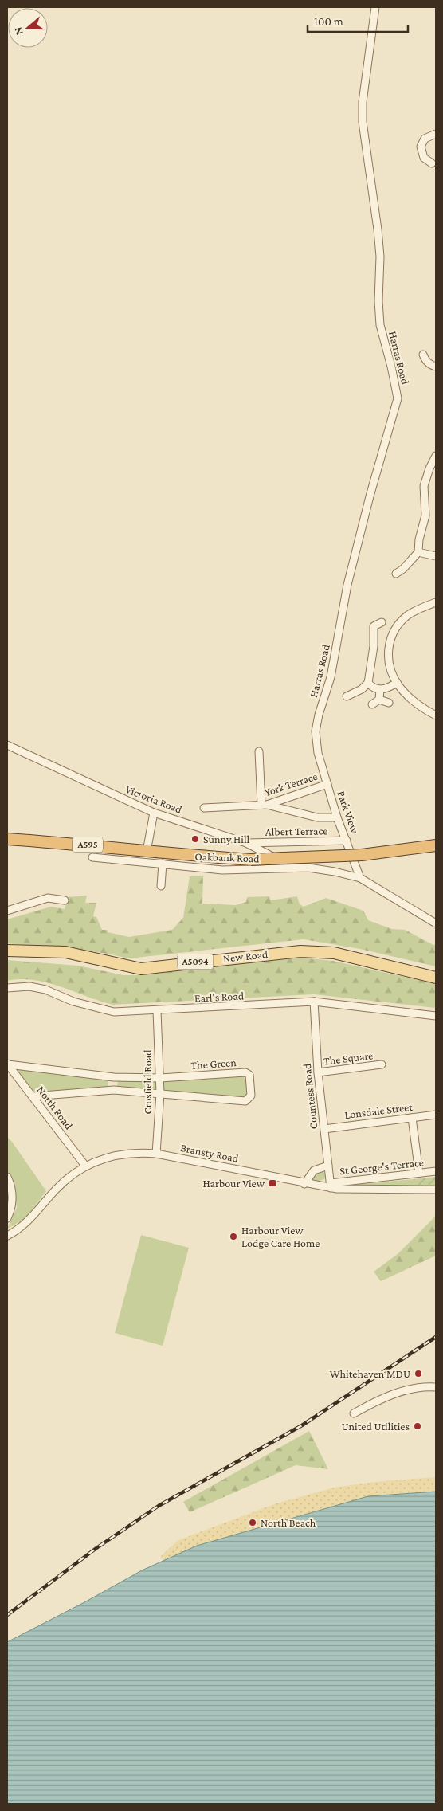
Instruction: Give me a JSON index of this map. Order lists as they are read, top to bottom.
{
  "streets": {
    "highway": ["A595"],
    "main road": ["New Road", "A5094"],
    "street": [
      "Harras Road",
      "York Terrace",
      "Victoria Road",
      "Park View",
      "Albert Terrace",
      "Oakbank Road",
      "Earl's Road",
      "The Square",
      "The Green",
      "Crosfield Road",
      "Countess Road",
      "North Road",
      "Lonsdale Street",
      "Bransty Road",
      "St George's Terrace"
    ]
  },
  "crossings": [
    ["Harras Road", "Park View"],
    ["York Terrace", "Park View"],
    ["Victoria Road", "Albert Terrace"],
    ["Victoria Road", "Oakbank Road"],
    ["Park View", "Albert Terrace"],
    ["Park View", "Oakbank Road"],
    ["A595", "Oakbank Road"],
    ["Earl's Road", "Crosfield Road"],
    ["Earl's Road", "Countess Road"],
    ["The Square", "Countess Road"],
    ["The Green", "Crosfield Road"],
    ["The Green", "North Road"],
    ["Crosfield Road", "Bransty Road"],
    ["Countess Road", "Lonsdale Street"],
    ["Countess Road", "Bransty Road"],
    ["Countess Road", "St George's Terrace"],
    ["North Road", "Bransty Road"],
    ["Bransty Road", "St George's Terrace"]
  ],
  "places": {
    "other": [
      "Sunny Hill",
      "Harbour View Lodge Care Home",
      "Whitehaven MDU",
      "United Utilities",
      "North Beach"
    ],
    "transit": ["Harbour View"]
  },
  "scale_bar": "100 m",
  "north": "left"
}
